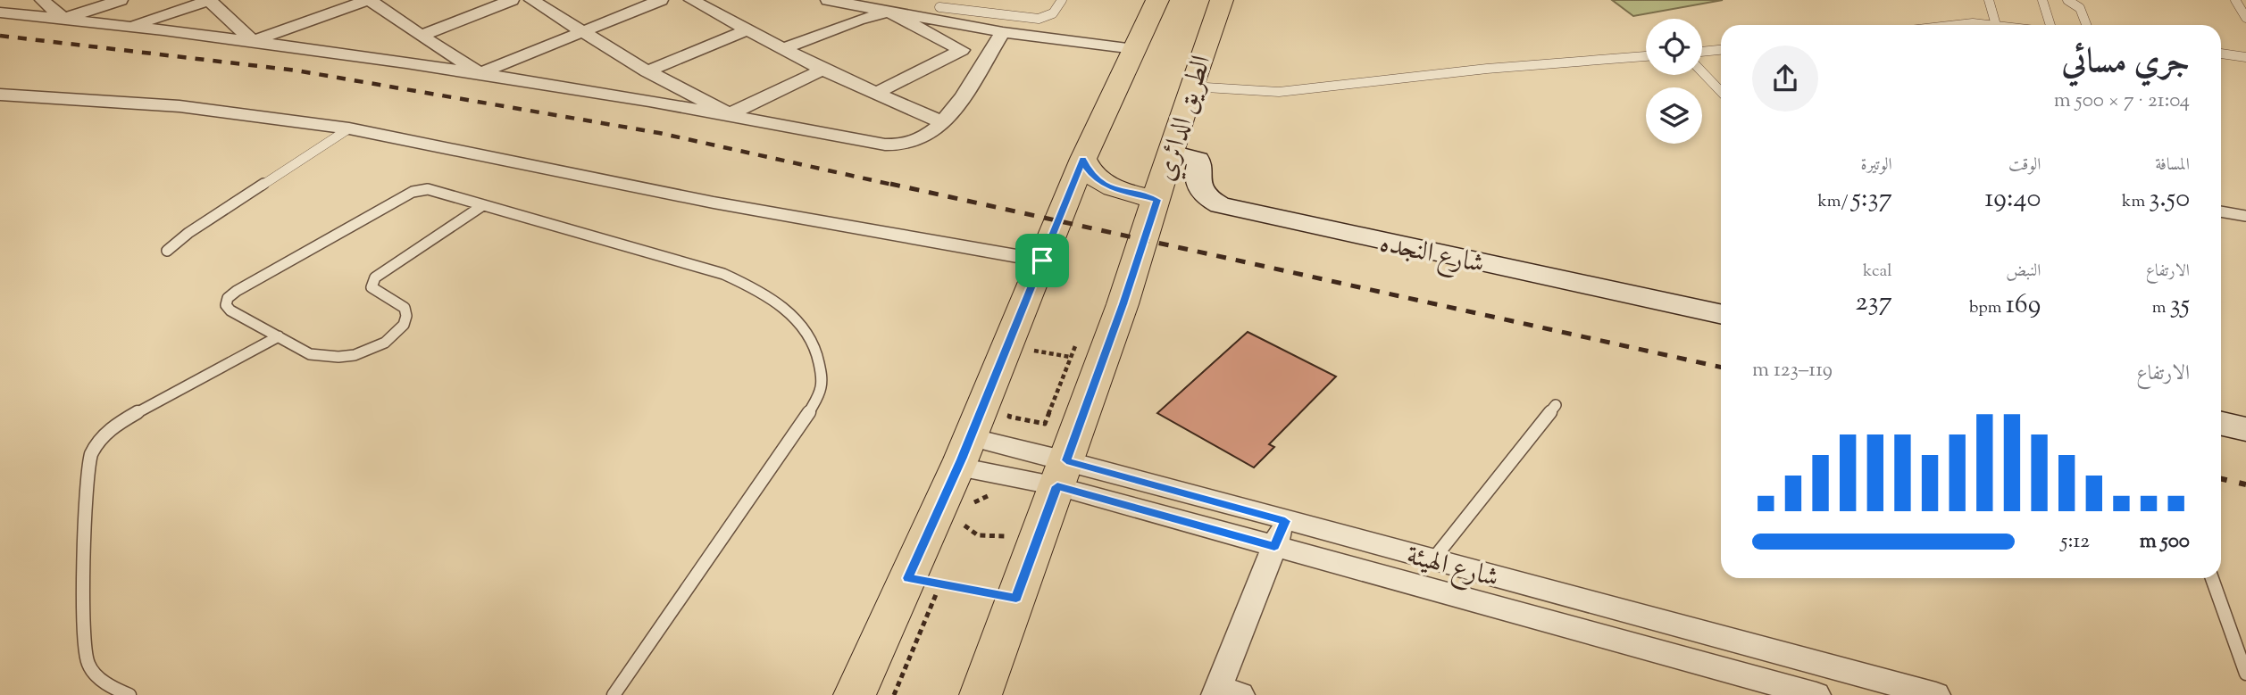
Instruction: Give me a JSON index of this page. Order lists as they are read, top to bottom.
{
  "streets": {
    "main road": ["الطريق الدائري"],
    "street": ["شارع النجده", "شارع الهيئة"]
  },
  "crossings": [
    ["الطريق الدائري", "شارع النجده"],
    ["الطريق الدائري", "شارع الهيئة"]
  ],
  "page": {
    "heading": ["جري مسائي", "21:04 · 7 × 500 m"],
    "stats": [
      ["المسافة", "3.50 km"],
      ["الوقت", "19:40"],
      ["الوتيرة", "5:37 /km"],
      ["الارتفاع", "35 m"],
      ["النبض", "169 bpm"],
      ["kcal", "237"]
    ],
    "chart": ["الارتفاع", "119–123 m"],
    "list": [
      {
        "name": "500 m",
        "note": "5:12"
      }
    ]
  }
}
